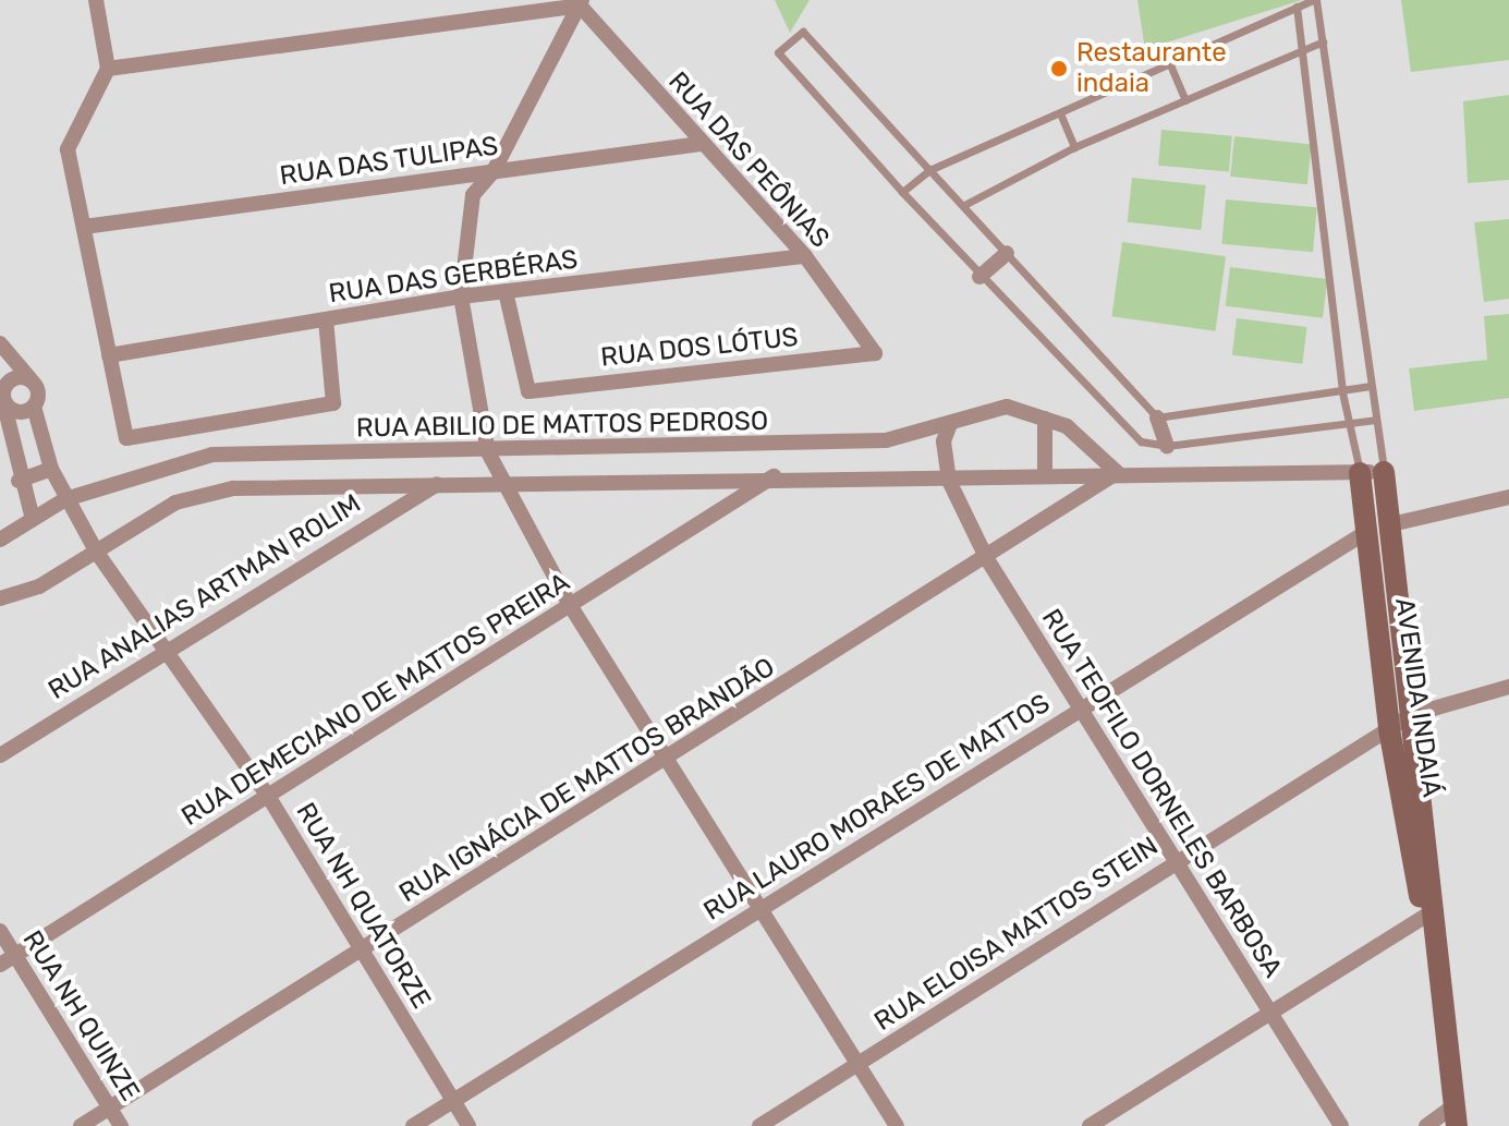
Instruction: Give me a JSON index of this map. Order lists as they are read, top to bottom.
{
  "streets": {
    "street": [
      "RUA DAS PEÔNIAS",
      "RUA DAS TULIPAS",
      "RUA DAS GERBÉRAS",
      "RUA DOS LÓTUS",
      "RUA ABILIO DE MATTOS PEDROSO",
      "RUA ANALIAS ARTMAN ROLIM",
      "AVENIDA INDAIÁ",
      "RUA DEMECIANO DE MATTOS PREIRA",
      "RUA IGNÁCIA DE MATTOS BRANDÃO",
      "RUA TEOFILO DORNELES BARBOSA",
      "RUA LAURO MORAES DE MATTOS",
      "RUA NH QUATORZE",
      "RUA ELOISA MATTOS STEIN",
      "RUA NH QUINZE"
    ]
  },
  "crossings": [
    ["RUA DAS PEÔNIAS", "RUA DAS TULIPAS"],
    ["RUA DAS PEÔNIAS", "RUA DAS GERBÉRAS"],
    ["RUA DAS PEÔNIAS", "RUA DOS LÓTUS"],
    ["RUA DAS GERBÉRAS", "RUA DOS LÓTUS"],
    ["RUA ABILIO DE MATTOS PEDROSO", "RUA ANALIAS ARTMAN ROLIM"],
    ["RUA ABILIO DE MATTOS PEDROSO", "AVENIDA INDAIÁ"],
    ["RUA ABILIO DE MATTOS PEDROSO", "RUA DEMECIANO DE MATTOS PREIRA"],
    ["RUA ABILIO DE MATTOS PEDROSO", "RUA IGNÁCIA DE MATTOS BRANDÃO"],
    ["RUA ABILIO DE MATTOS PEDROSO", "RUA TEOFILO DORNELES BARBOSA"],
    ["RUA ABILIO DE MATTOS PEDROSO", "RUA NH QUATORZE"],
    ["RUA ANALIAS ARTMAN ROLIM", "RUA NH QUATORZE"],
    ["AVENIDA INDAIÁ", "RUA LAURO MORAES DE MATTOS"],
    ["AVENIDA INDAIÁ", "RUA ELOISA MATTOS STEIN"],
    ["RUA DEMECIANO DE MATTOS PREIRA", "RUA NH QUATORZE"],
    ["RUA DEMECIANO DE MATTOS PREIRA", "RUA NH QUINZE"],
    ["RUA IGNÁCIA DE MATTOS BRANDÃO", "RUA TEOFILO DORNELES BARBOSA"],
    ["RUA IGNÁCIA DE MATTOS BRANDÃO", "RUA NH QUATORZE"],
    ["RUA IGNÁCIA DE MATTOS BRANDÃO", "RUA NH QUINZE"],
    ["RUA TEOFILO DORNELES BARBOSA", "RUA LAURO MORAES DE MATTOS"],
    ["RUA TEOFILO DORNELES BARBOSA", "RUA ELOISA MATTOS STEIN"],
    ["RUA LAURO MORAES DE MATTOS", "RUA NH QUATORZE"]
  ],
  "places": ["Restaurante indaia"]
}
